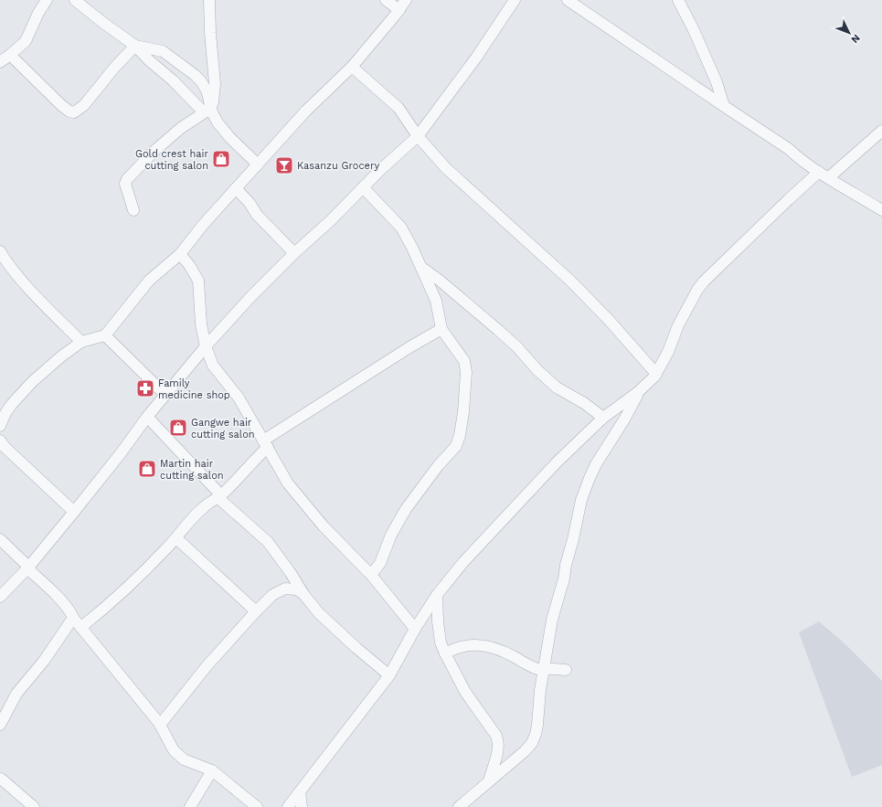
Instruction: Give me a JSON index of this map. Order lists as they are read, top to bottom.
{
  "places": {
    "shop": ["Gold crest hair cutting salon", "Gangwe hair cutting salon", "Martin hair cutting salon"],
    "bar": ["Kasanzu Grocery"],
    "pharmacy": ["Family medicine shop"]
  },
  "north": "bottom right"
}
